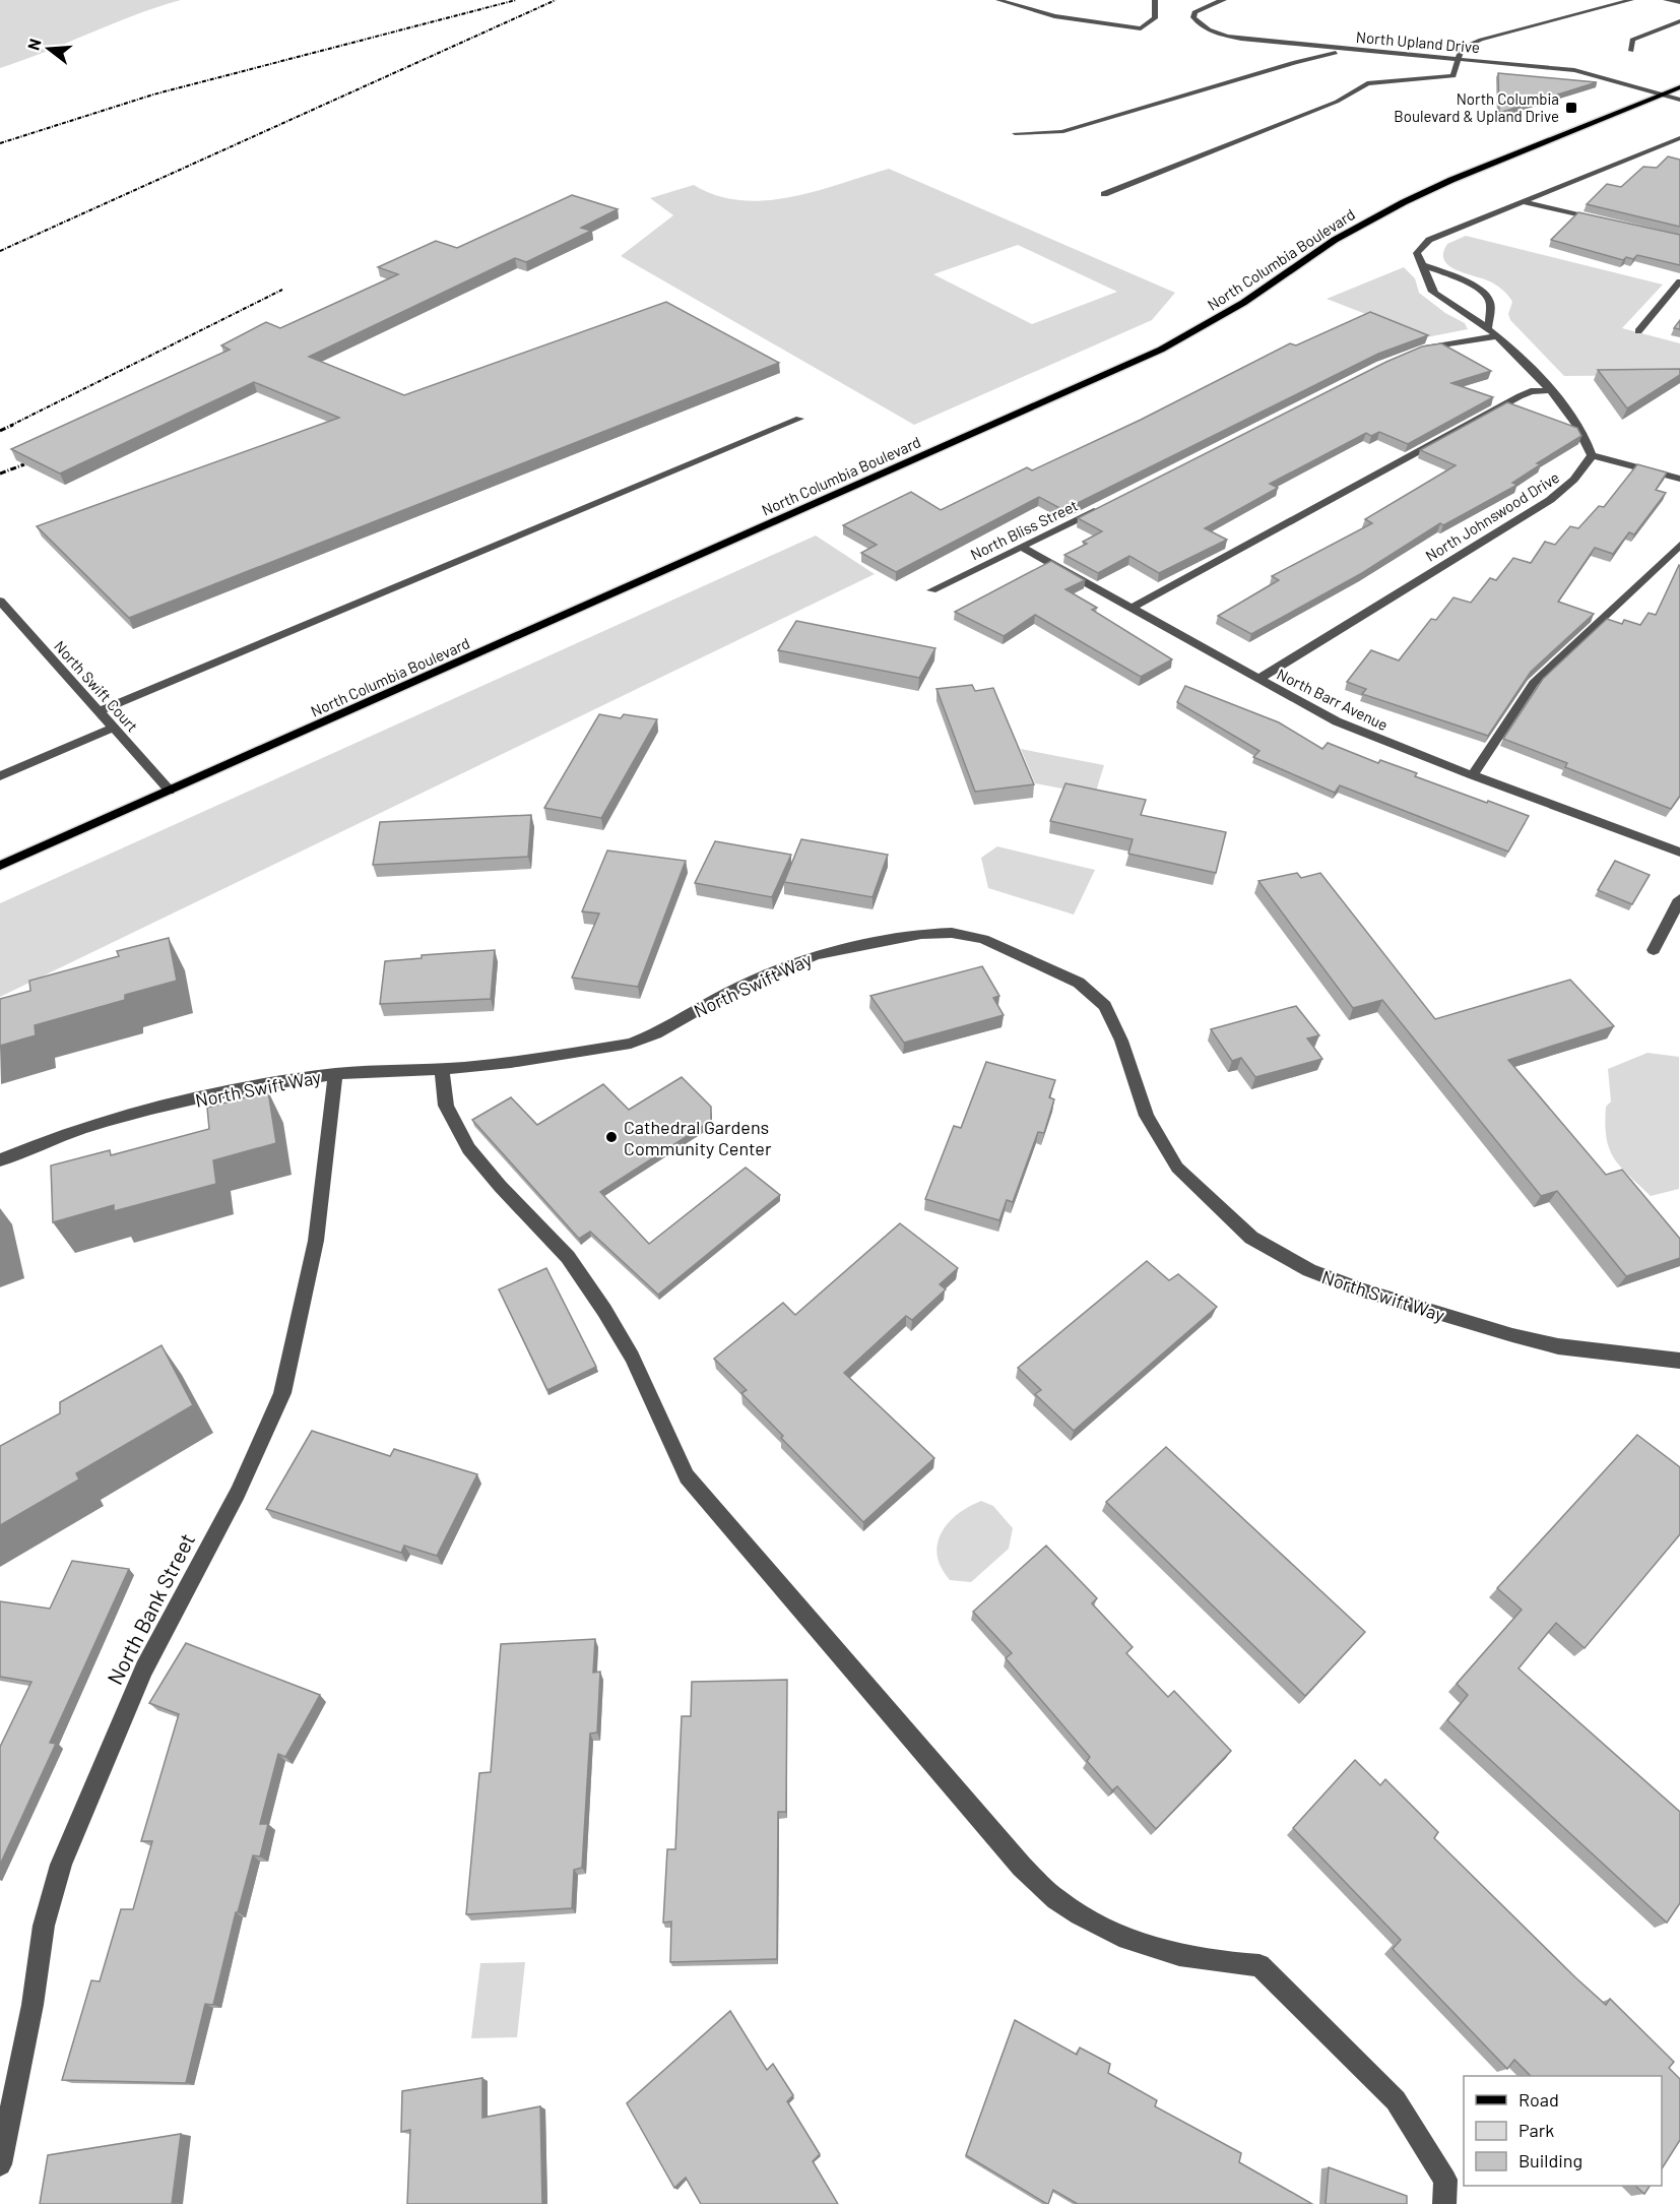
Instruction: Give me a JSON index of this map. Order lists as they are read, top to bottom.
{
  "streets": {
    "main road": ["North Columbia Boulevard"],
    "street": [
      "North Upland Drive",
      "North Johnswood Drive",
      "North Bliss Street",
      "North Swift Court",
      "North Barr Avenue",
      "North Swift Way",
      "North Bank Street"
    ]
  },
  "crossings": [
    ["North Upland Drive", "North Columbia Boulevard"],
    ["North Columbia Boulevard", "North Swift Court"],
    ["North Johnswood Drive", "North Barr Avenue"],
    ["North Bliss Street", "North Barr Avenue"],
    ["North Swift Way", "North Bank Street"]
  ],
  "places": {
    "transit": ["North Columbia Boulevard & Upland Drive"],
    "other": ["Cathedral Gardens Community Center"]
  },
  "legend": ["Road", "Park", "Building"],
  "north": "left"
}
